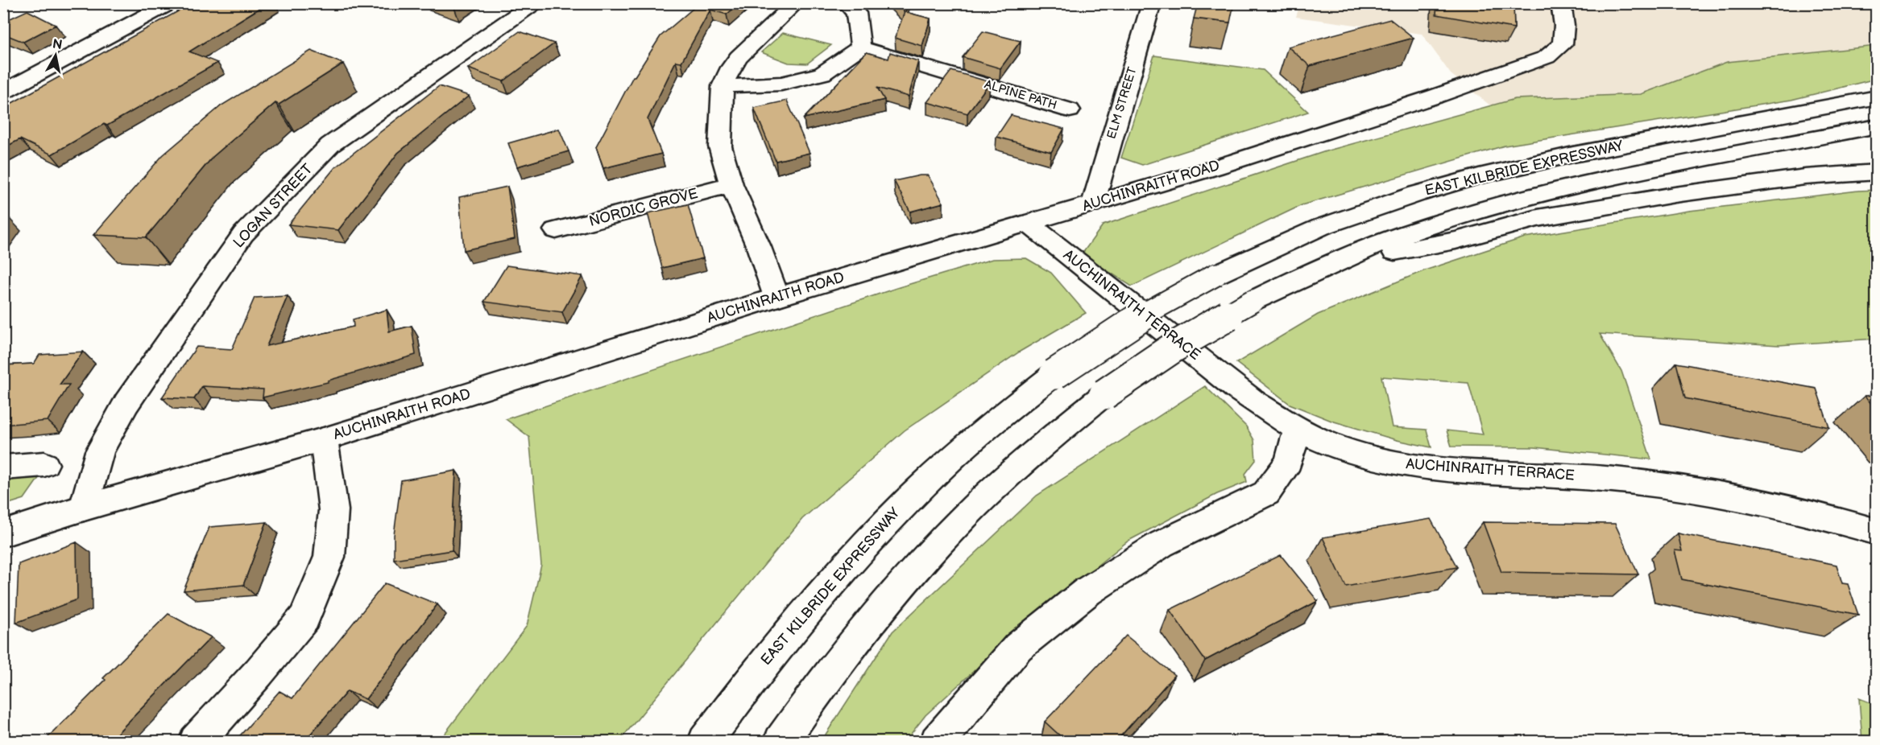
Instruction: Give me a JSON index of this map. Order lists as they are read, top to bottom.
{
  "streets": {
    "main road": [
      "ALPINE PATH",
      "ELM STREET",
      "EAST KILBRIDE EXPRESSWAY",
      "AUCHINRAITH ROAD",
      "LOGAN STREET",
      "NORDIC GROVE",
      "AUCHINRAITH TERRACE"
    ]
  },
  "crossings": [
    ["ELM STREET", "AUCHINRAITH ROAD"],
    ["AUCHINRAITH ROAD", "LOGAN STREET"],
    ["AUCHINRAITH ROAD", "AUCHINRAITH TERRACE"]
  ],
  "north": "top"
}
